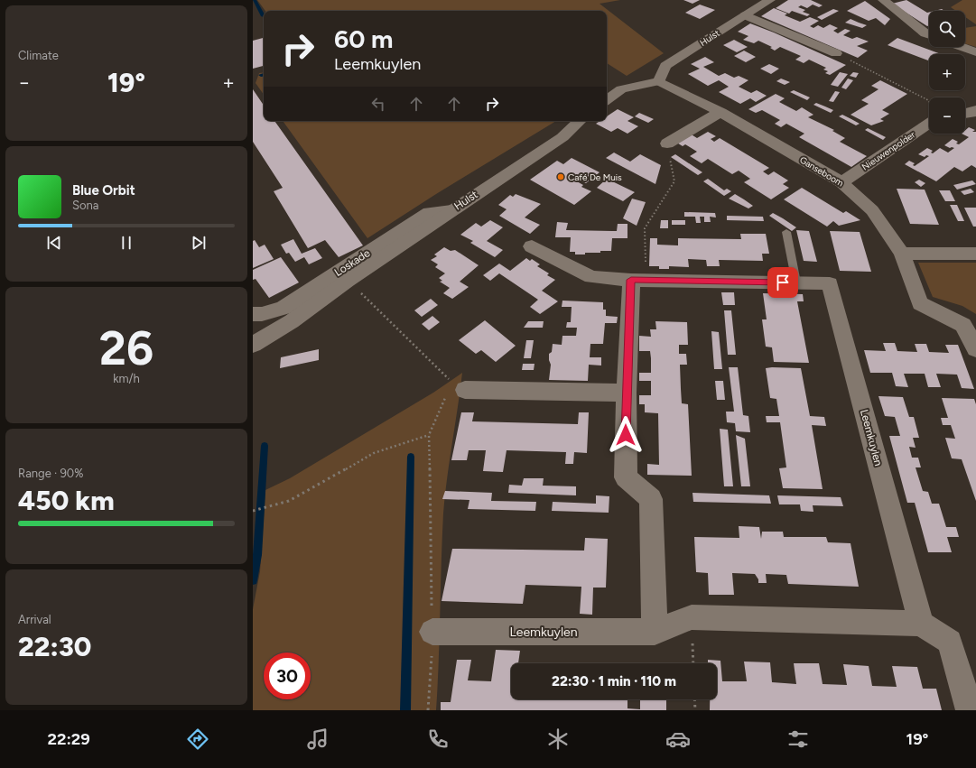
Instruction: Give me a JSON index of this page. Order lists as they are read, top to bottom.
{
  "streets": {
    "street": [
      "Hulst",
      "Nieuwenpolder",
      "Ganseboom",
      "Loskade",
      "Leemkuylen"
    ]
  },
  "crossings": [
    ["Hulst", "Ganseboom"],
    ["Hulst", "Loskade"],
    ["Nieuwenpolder", "Ganseboom"]
  ],
  "places": ["Café De Muis"],
  "page": {
    "tile": [
      "Climate",
      ["26", "km/h"],
      ["Range · 90%", "450 km"],
      ["Arrival", "22:30"]
    ],
    "map_buttons": ["+", "−"],
    "turn": ["60 m", "Leemkuylen"],
    "heat": ["−", "19°", "+"],
    "song": ["Blue Orbit", "Sona"],
    "limit": "30",
    "trip": "22:30 · 1 min · 110 m",
    "tabs": ["22:29", "19°"]
  }
}
